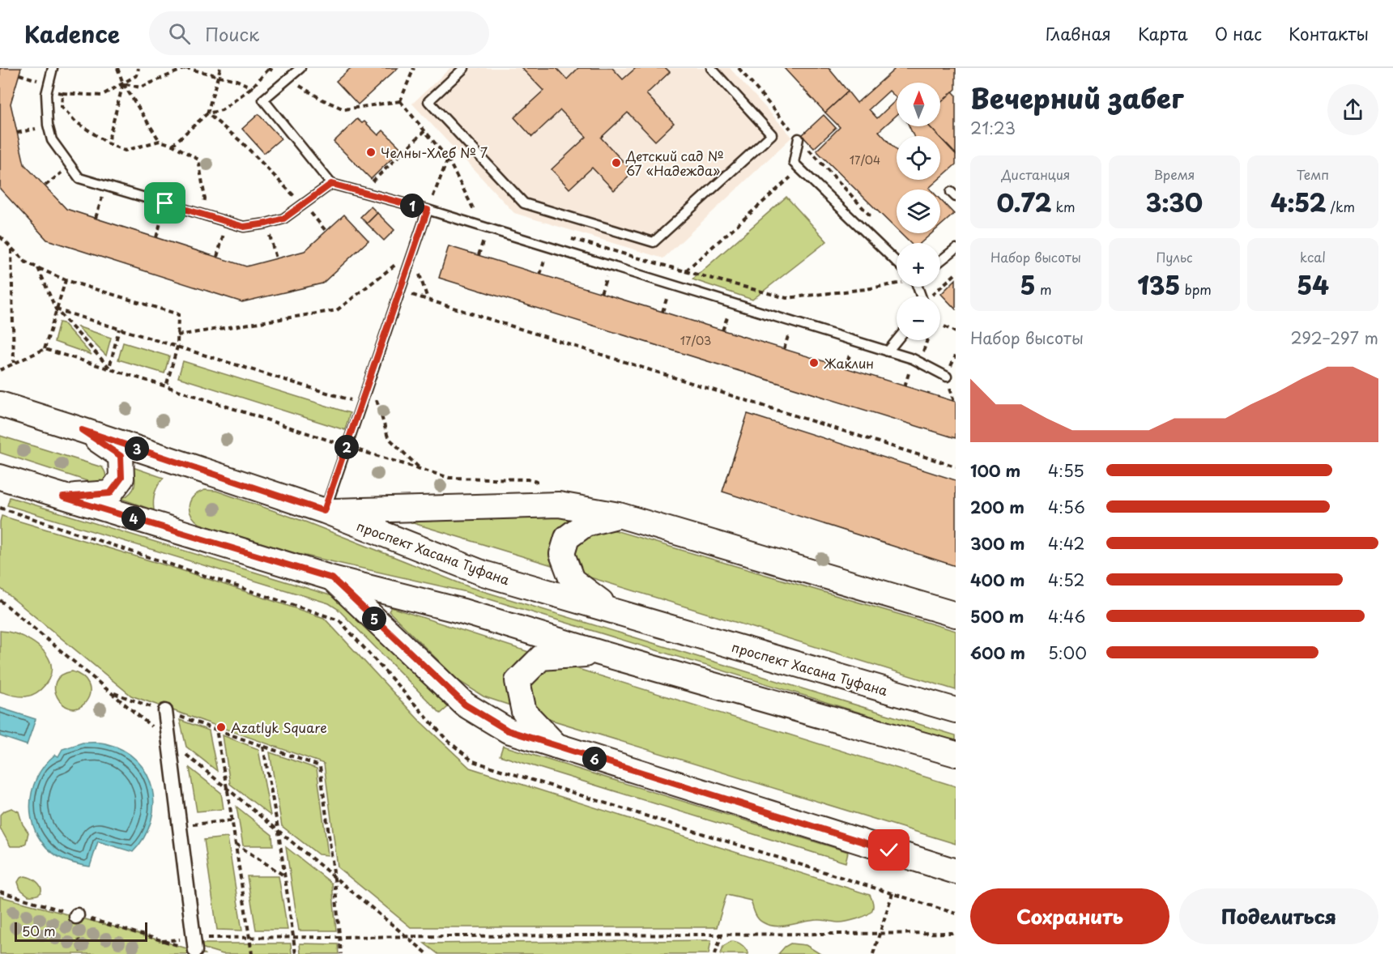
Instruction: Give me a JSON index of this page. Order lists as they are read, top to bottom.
{
  "streets": {
    "main road": ["проспект Хасана Туфана"]
  },
  "places": [
    "Челны-Хлеб № 7",
    "Детский сад № 67 «Надежда»",
    "Жаклин",
    "Azatlyk Square"
  ],
  "house_numbers": ["17/04", "17/03"],
  "scale_bar": "50 m",
  "north": "top",
  "page": {
    "header": "Kadence",
    "search": "Поиск",
    "nav": [
      "Главная",
      "Карта",
      "О нас",
      "Контакты"
    ],
    "heading": ["Вечерний забег", "21:23"],
    "map_buttons": ["+", "−"],
    "stats": [
      ["Дистанция", "0.72 km"],
      ["Время", "3:30"],
      ["Темп", "4:52 /km"],
      ["Набор высоты", "5 m"],
      ["Пульс", "135 bpm"],
      ["kcal", "54"]
    ],
    "pins": [
      "1",
      "2",
      "3",
      "4",
      "5",
      "6"
    ],
    "chart": ["Набор высоты", "292–297 m"],
    "list": [
      {
        "name": "100 m",
        "note": "4:55"
      },
      {
        "name": "200 m",
        "note": "4:56"
      },
      {
        "name": "300 m",
        "note": "4:42"
      },
      {
        "name": "400 m",
        "note": "4:52"
      },
      {
        "name": "500 m",
        "note": "4:46"
      },
      {
        "name": "600 m",
        "note": "5:00"
      }
    ],
    "buttons": ["Сохранить", "Поделиться"],
    "scale": "50 m"
  }
}
